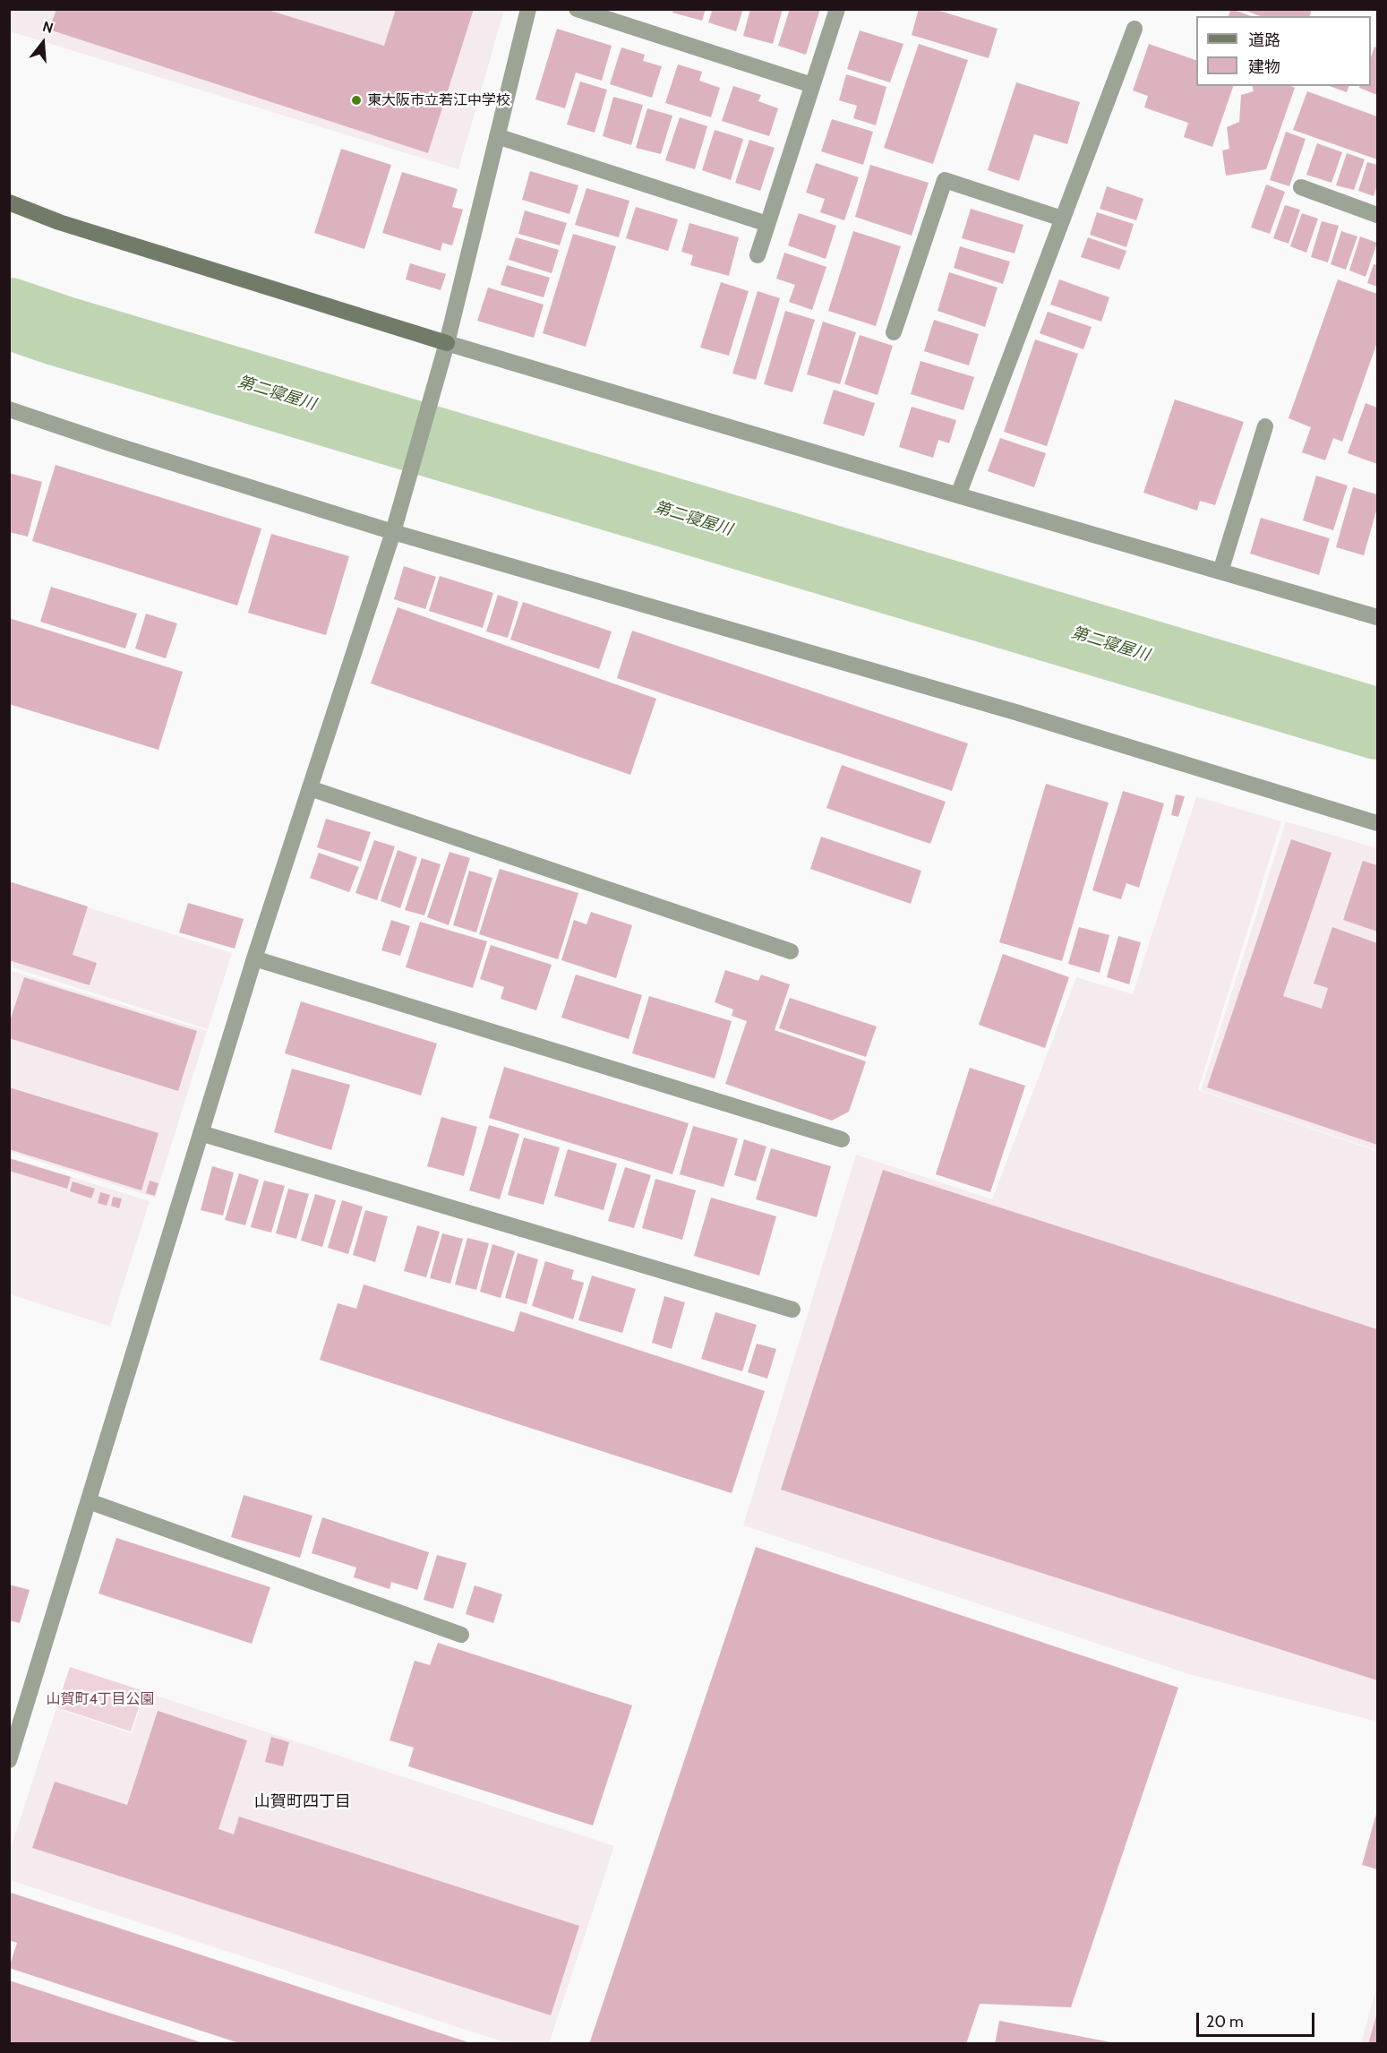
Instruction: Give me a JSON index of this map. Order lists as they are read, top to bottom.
{
  "districts": ["山賀町四丁目"],
  "water": ["第二寝屋川"],
  "parks": ["山賀町4丁目公園"],
  "places": ["東大阪市立若江中学校"],
  "legend": ["道路", "建物"],
  "scale_bar": "20 m",
  "north": "top"
}
